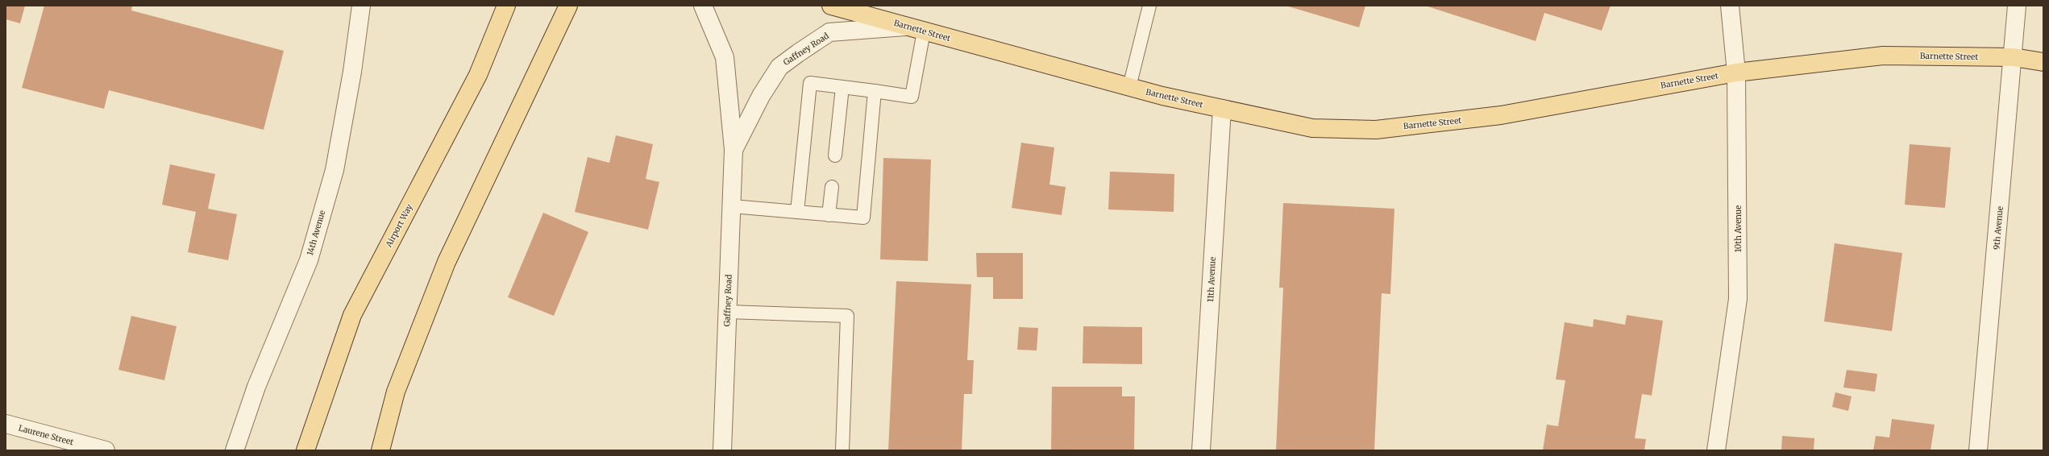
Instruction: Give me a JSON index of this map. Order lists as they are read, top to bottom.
{
  "streets": {
    "main road": ["Barnette Street", "Airport Way"],
    "street": [
      "Gaffney Road",
      "9th Avenue",
      "10th Avenue",
      "14th Avenue",
      "11th Avenue",
      "Laurene Street"
    ]
  },
  "crossings": [
    ["Barnette Street", "Gaffney Road"],
    ["Barnette Street", "9th Avenue"],
    ["Barnette Street", "10th Avenue"],
    ["Barnette Street", "11th Avenue"]
  ]
}
